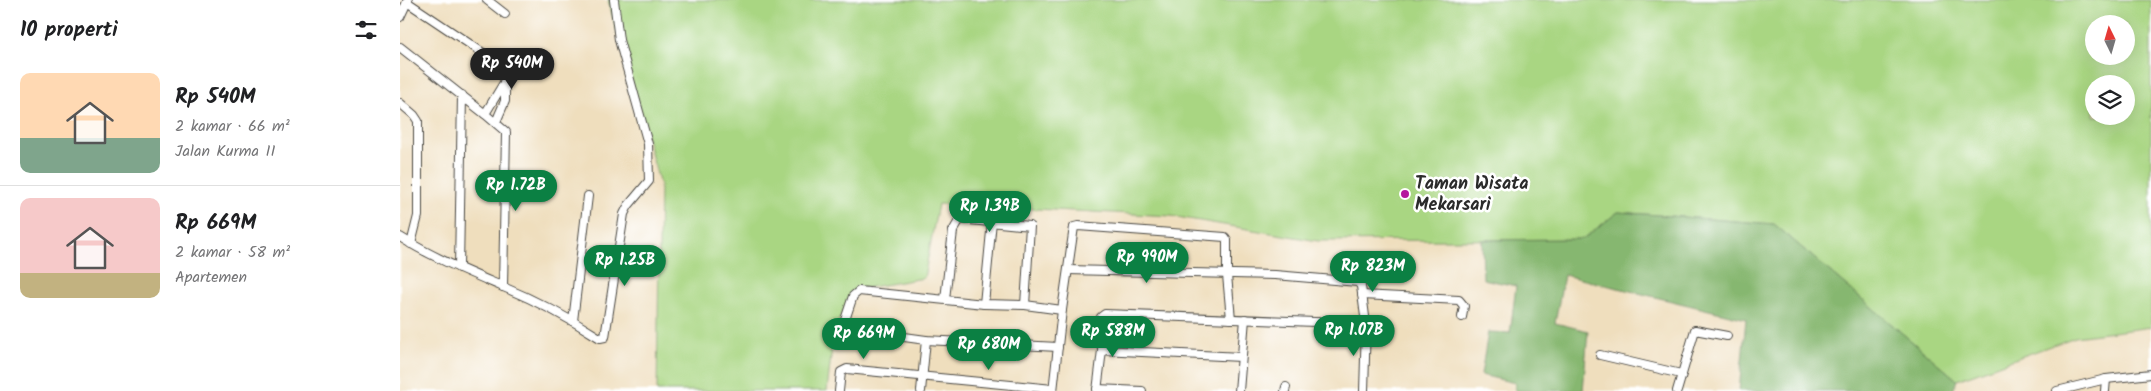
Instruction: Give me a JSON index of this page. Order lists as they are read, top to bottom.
{
  "places": ["Taman Wisata Mekarsari"],
  "north": "top",
  "page": {
    "heading": "10 properti",
    "price": [
      "Rp 540M",
      "Rp 1.72B",
      "Rp 1.39B",
      "Rp 990M",
      "Rp 1.25B",
      "Rp 823M",
      "Rp 1.07B",
      "Rp 588M",
      "Rp 669M",
      "Rp 680M"
    ],
    "list": [
      {
        "name": "Rp 540M",
        "note": "2 kamar · 66 m² · Jalan Kurma II"
      },
      {
        "name": "Rp 669M",
        "note": "2 kamar · 58 m² · Apartemen"
      }
    ]
  }
}
